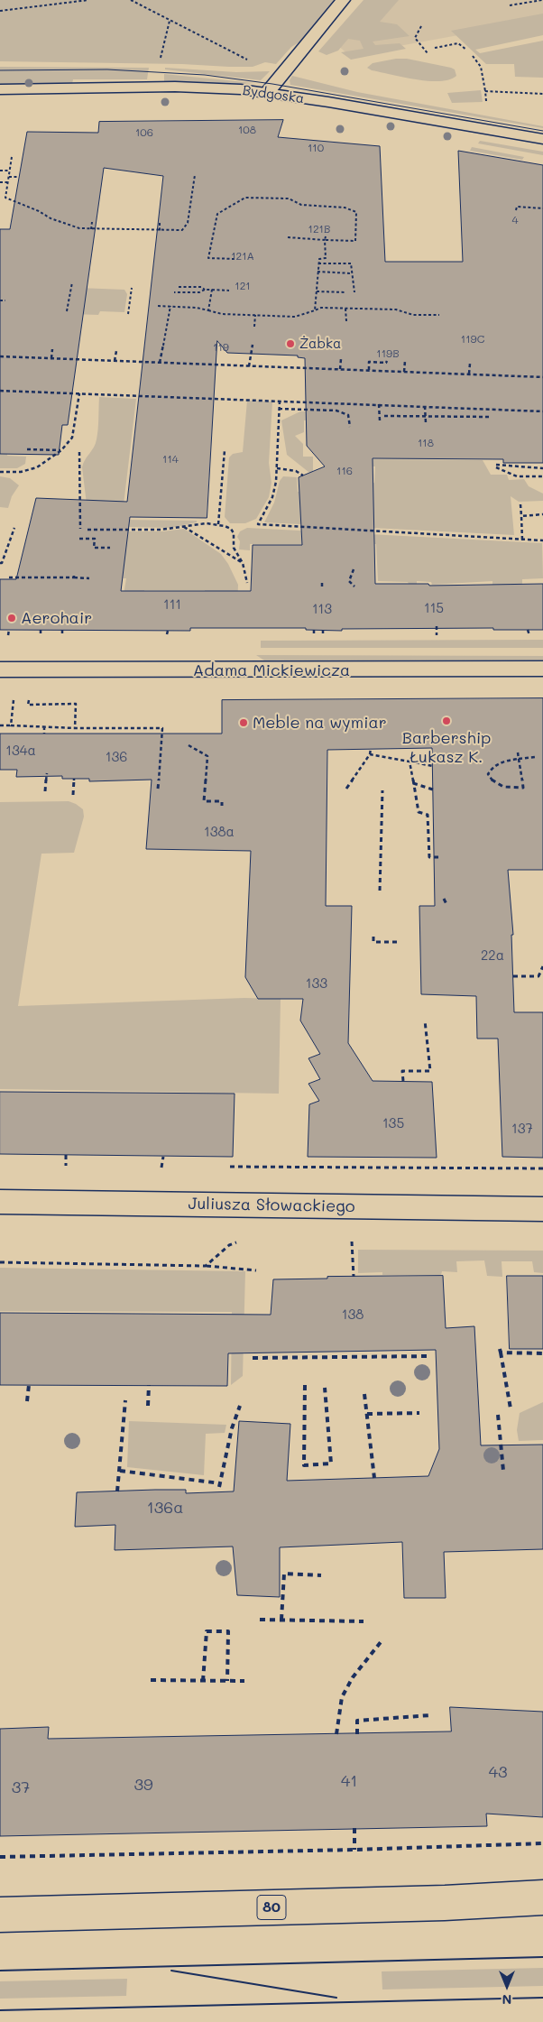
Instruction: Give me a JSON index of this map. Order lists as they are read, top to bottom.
{
  "streets": {
    "street": [
      "Bydgoska",
      "Adama Mickiewicza",
      "Juliusza Słowackiego",
      "80"
    ]
  },
  "places": [
    "Żabka",
    "Aerohair",
    "Barbership Łukasz K.",
    "Meble na wymiar"
  ],
  "house_numbers": [
    "108",
    "106",
    "110",
    "4",
    "121B",
    "121A",
    "121",
    "119C",
    "119",
    "119B",
    "118",
    "114",
    "116",
    "111",
    "115",
    "113",
    "134a",
    "136",
    "138a",
    "22a",
    "133",
    "135",
    "137",
    "138",
    "136a",
    "43",
    "41",
    "39",
    "37"
  ],
  "north": "bottom"
}
